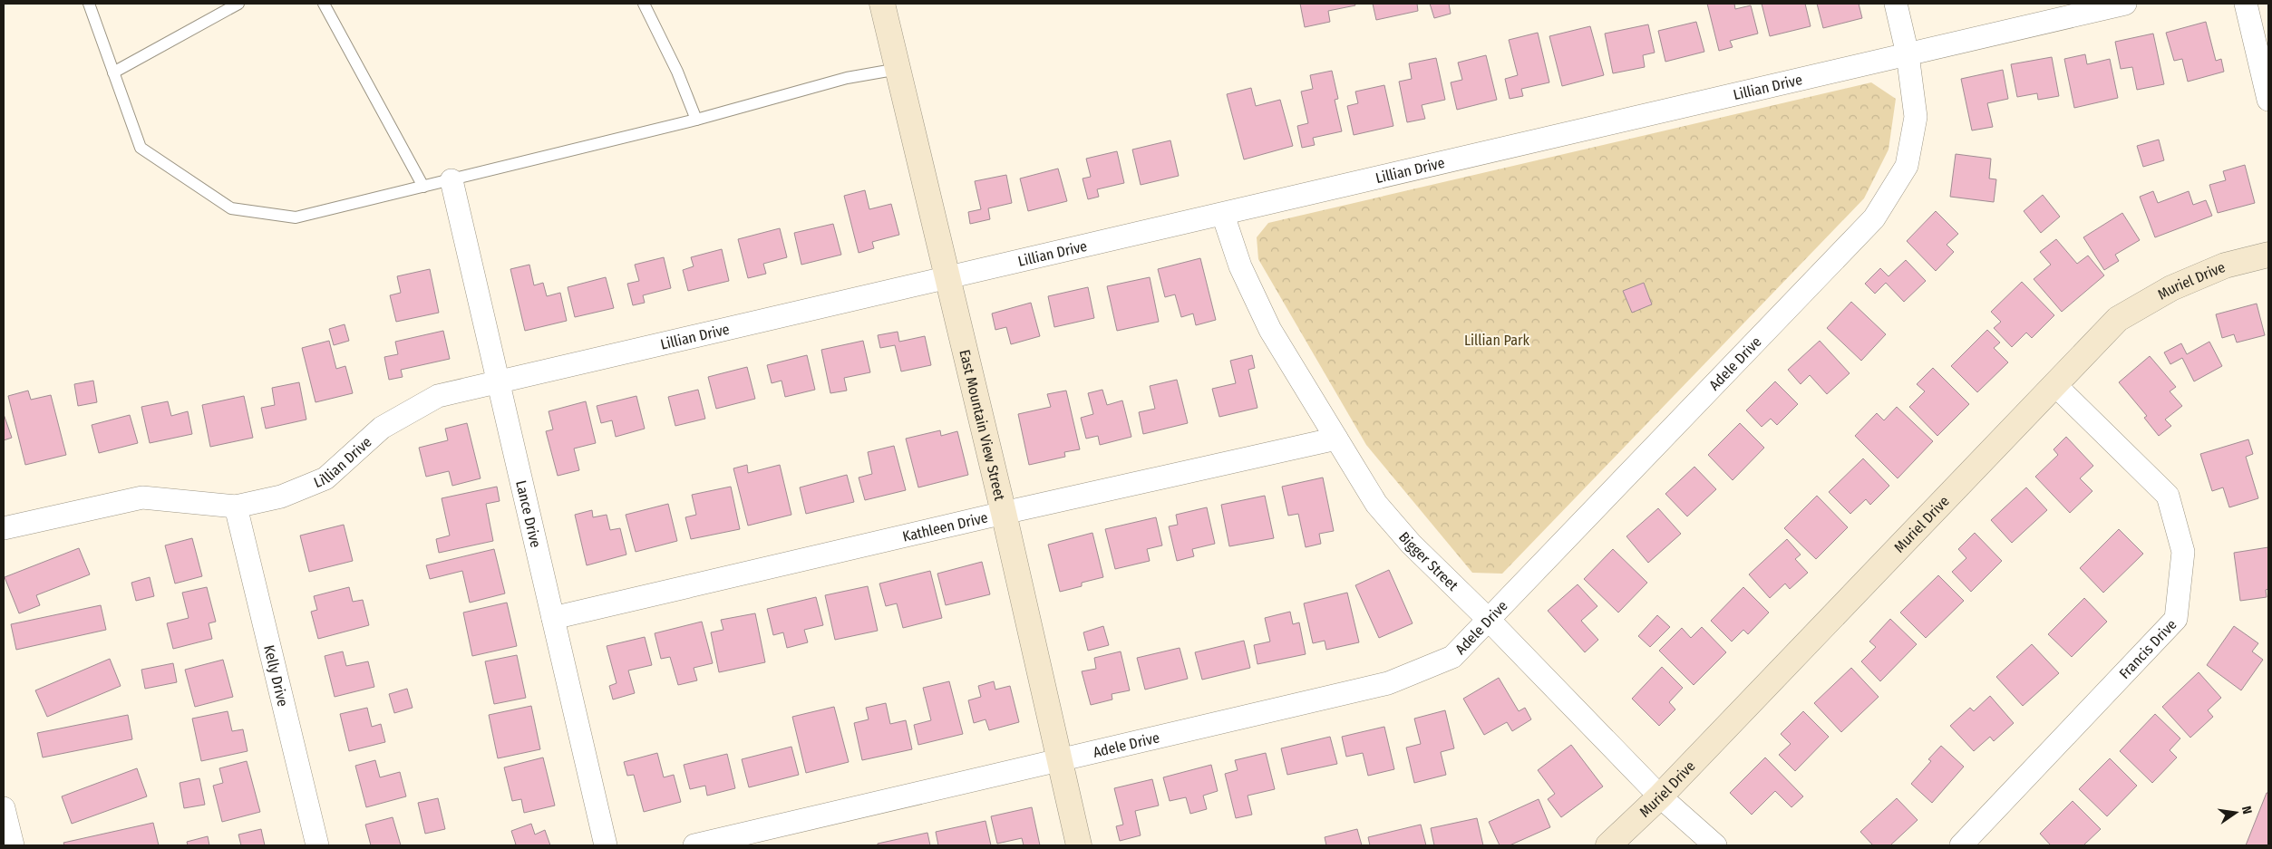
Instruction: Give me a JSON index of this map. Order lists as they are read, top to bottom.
{
  "streets": {
    "street": [
      "Lillian Drive",
      "Muriel Drive",
      "Adele Drive",
      "East Mountain View Street",
      "Lance Drive",
      "Kathleen Drive",
      "Bigger Street",
      "Francis Drive",
      "Kelly Drive"
    ]
  },
  "crossings": [
    ["Lillian Drive", "Adele Drive"],
    ["Lillian Drive", "East Mountain View Street"],
    ["Lillian Drive", "Lance Drive"],
    ["Lillian Drive", "Bigger Street"],
    ["Lillian Drive", "Kelly Drive"],
    ["Muriel Drive", "Bigger Street"],
    ["Muriel Drive", "Francis Drive"],
    ["Adele Drive", "East Mountain View Street"],
    ["Adele Drive", "Bigger Street"],
    ["East Mountain View Street", "Kathleen Drive"],
    ["Lance Drive", "Kathleen Drive"],
    ["Kathleen Drive", "Bigger Street"]
  ],
  "parks": ["Lillian Park"],
  "north": "right"
}
